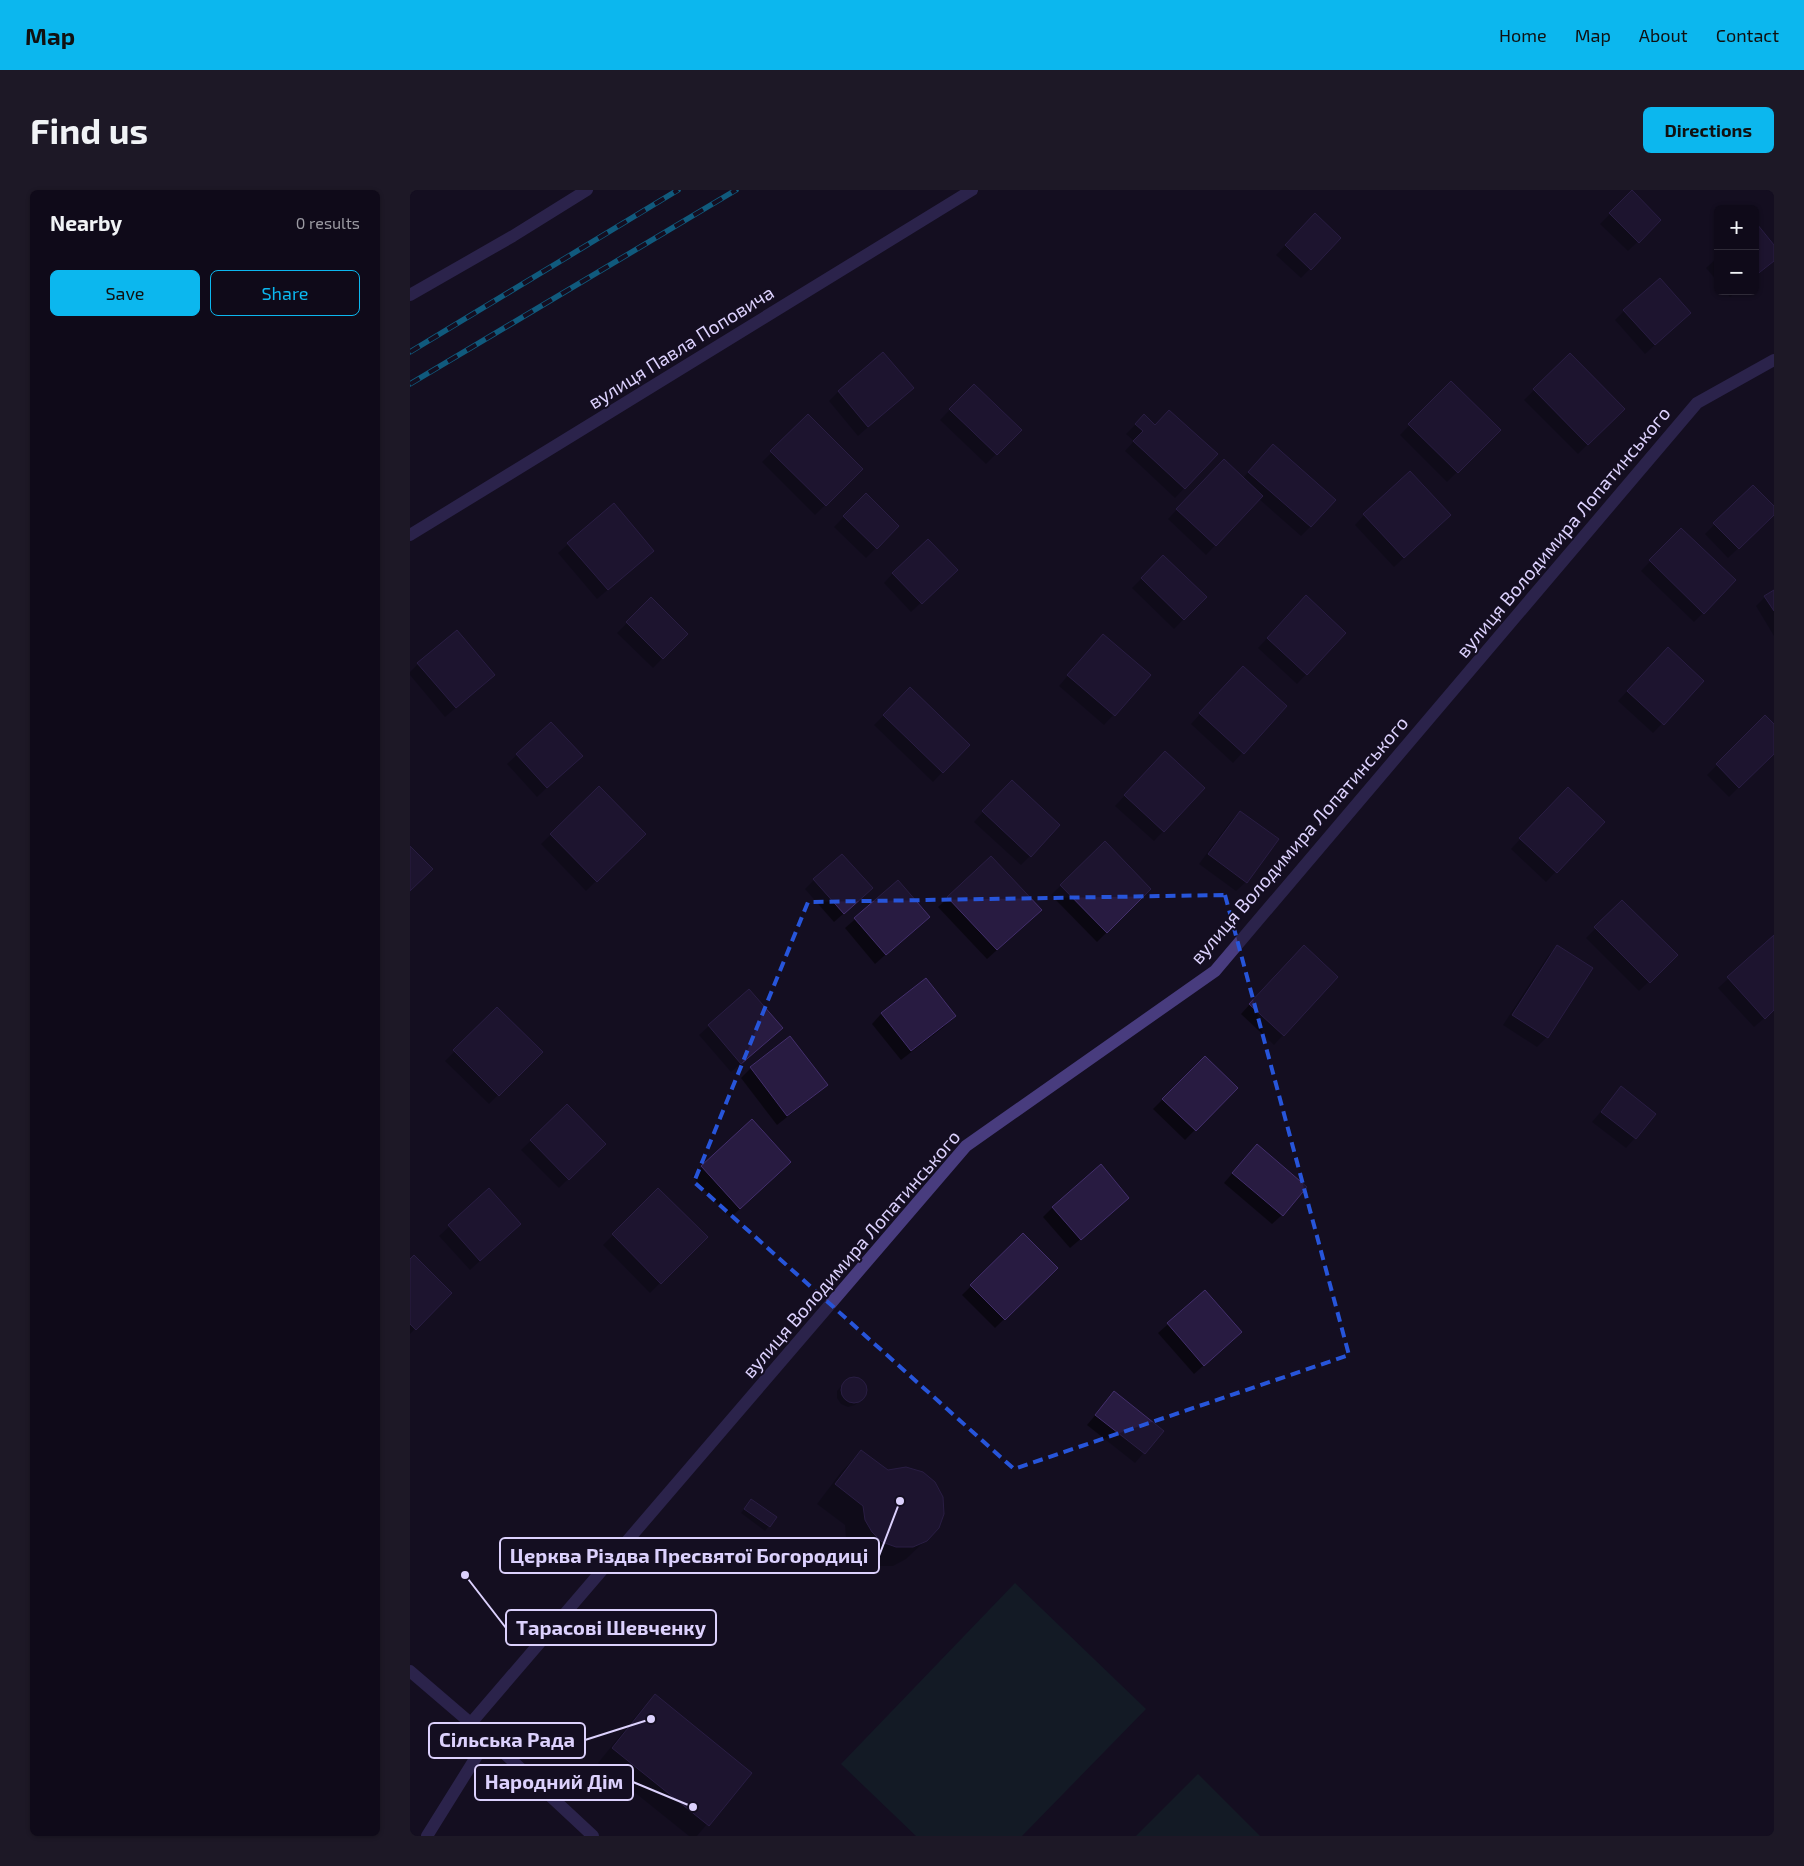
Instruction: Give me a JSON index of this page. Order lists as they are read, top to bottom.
{
  "streets": {
    "street": ["вулиця Павла Поповича", "вулиця Володимира Лопатинського"]
  },
  "places": [
    "Церква Різдва Пресвятої Богородиці",
    "Тарасові Шевченку",
    "Сільська Рада",
    "Народний Дім"
  ],
  "page": {
    "header": "Map",
    "nav": [
      "Home",
      "Map",
      "About",
      "Contact"
    ],
    "buttons": [
      "Directions",
      ["Save", "Share"]
    ],
    "title": "Find us",
    "heading": ["Nearby", "0 results"],
    "map_buttons": ["+", "−"]
  }
}
